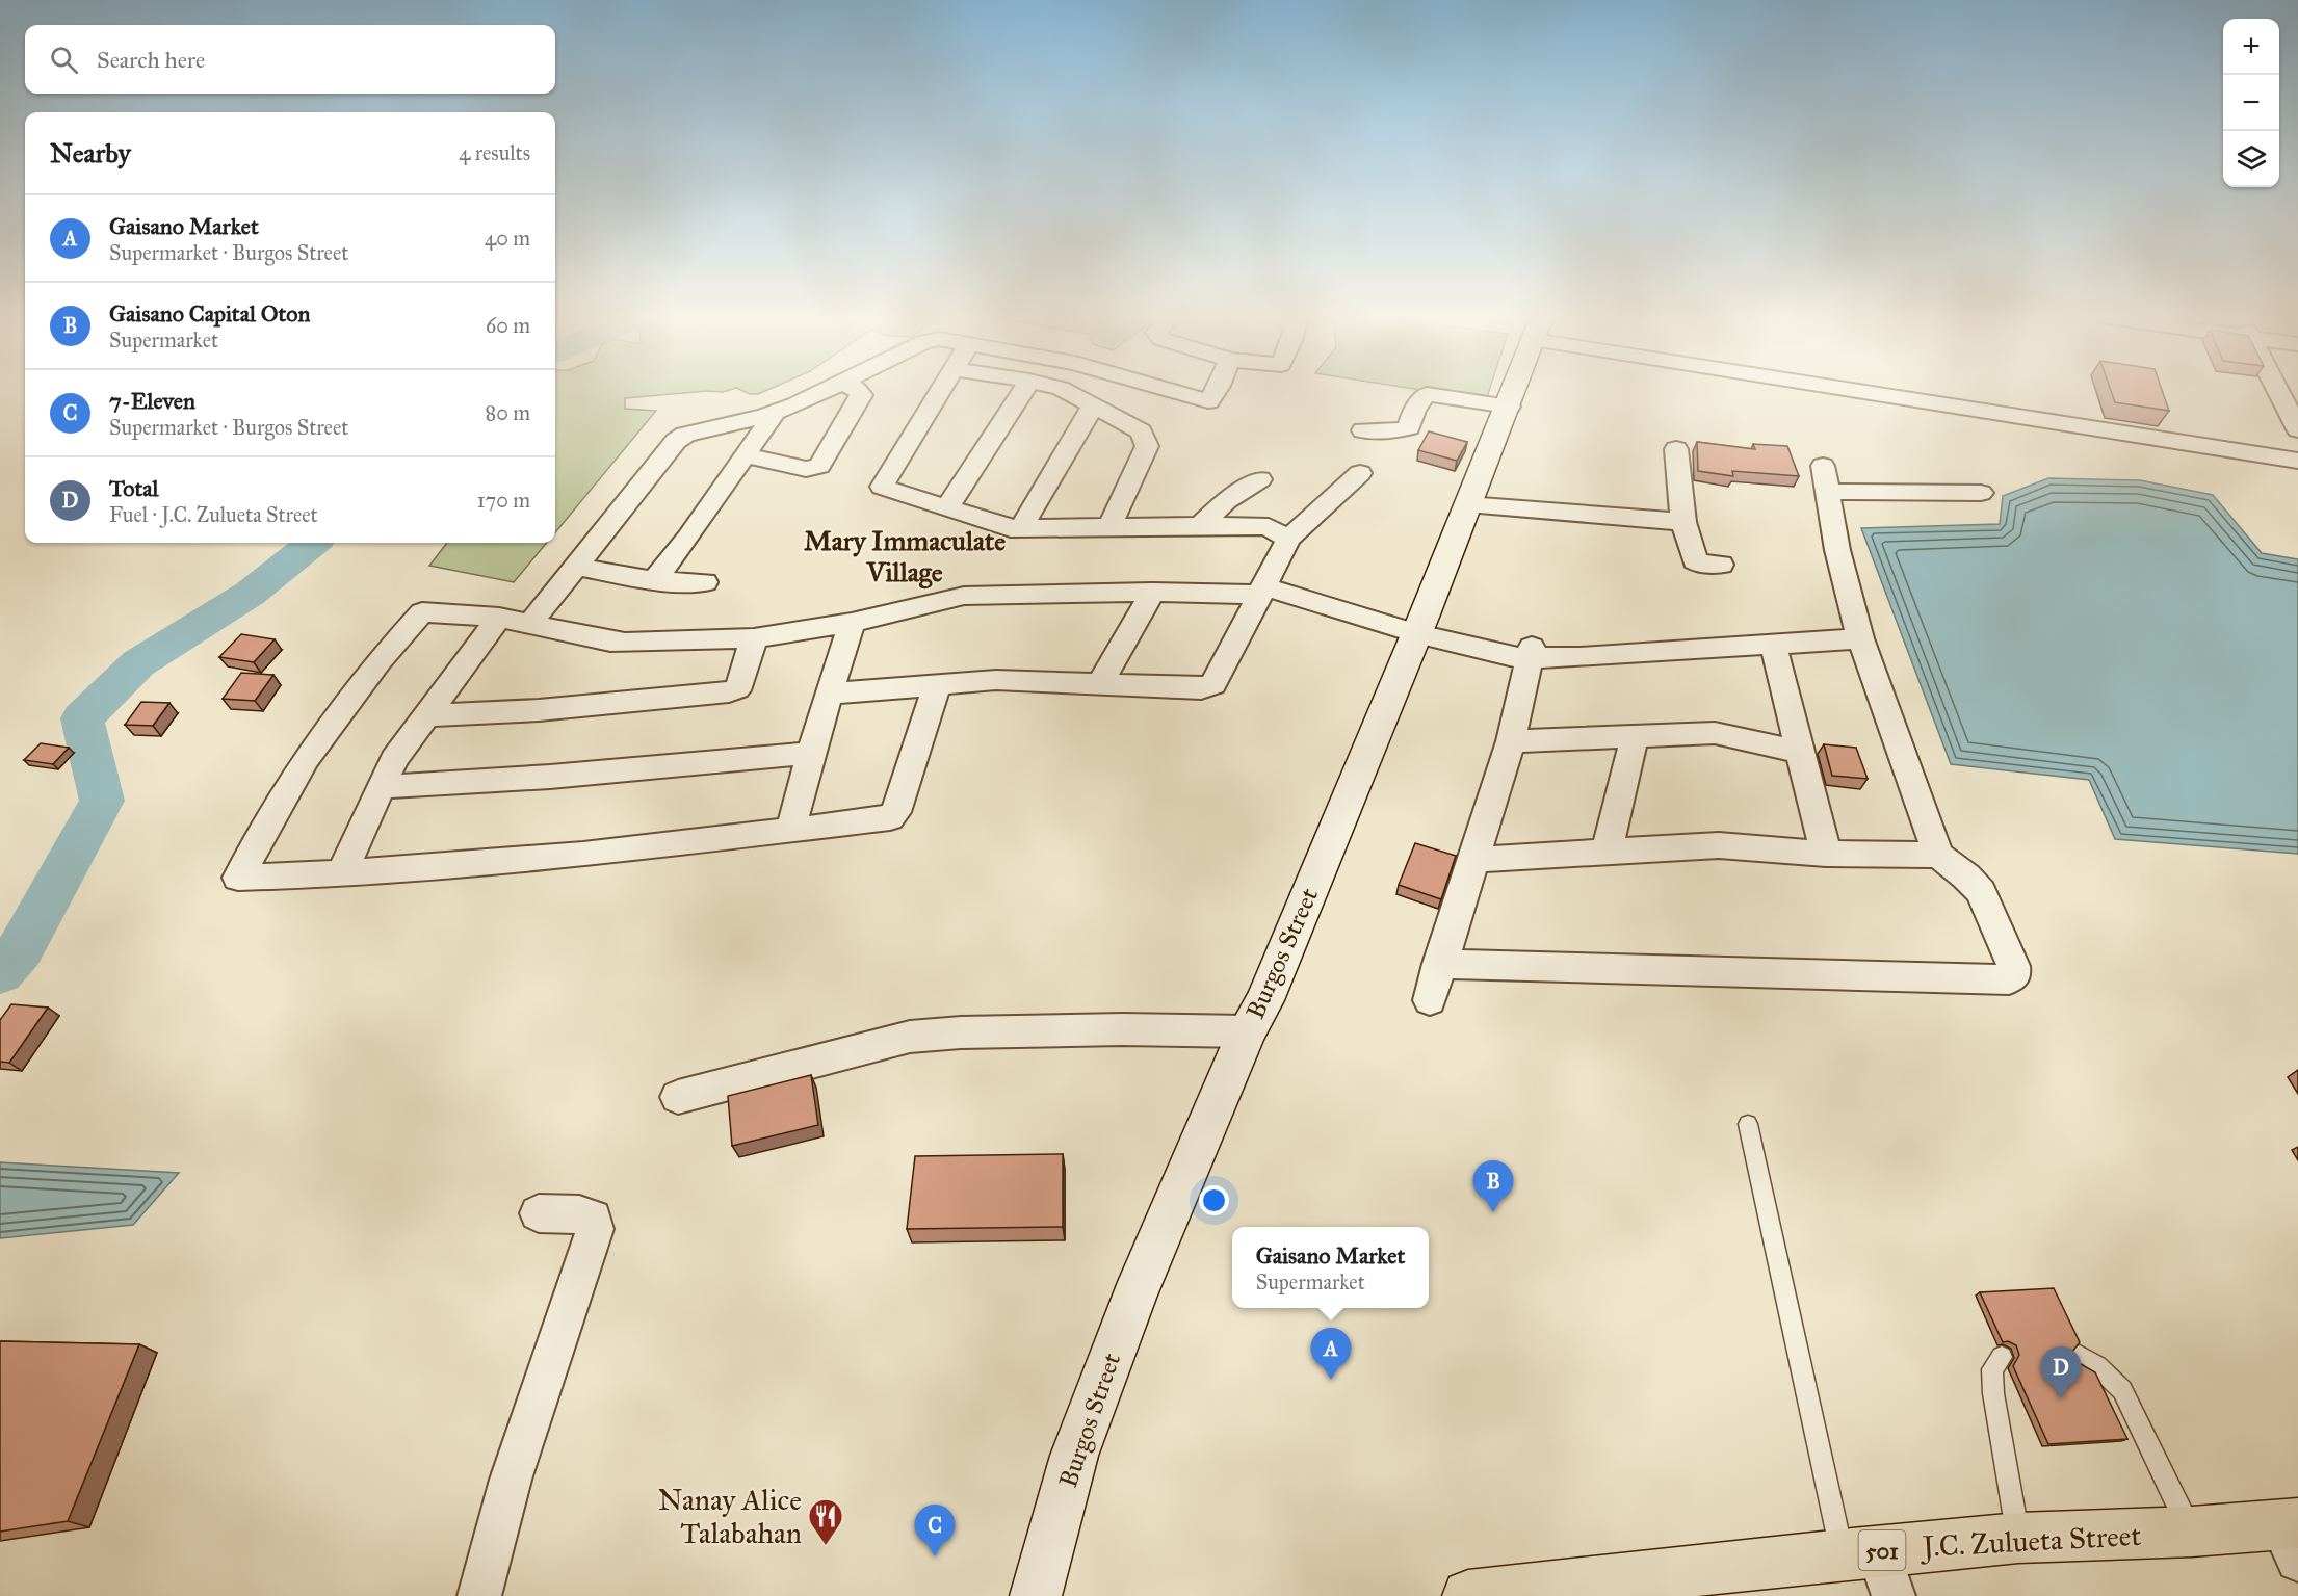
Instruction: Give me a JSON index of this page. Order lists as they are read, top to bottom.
{
  "streets": {
    "main road": ["J.C. Zulueta Street", "501"],
    "street": ["Burgos Street"]
  },
  "districts": ["Mary Immaculate Village"],
  "places": {
    "restaurant": ["Nanay Alice Talabahan"]
  },
  "page": {
    "map_buttons": ["+", "−"],
    "search": "Search here",
    "heading": ["Nearby", "4 results"],
    "list": [
      {
        "mark": "A",
        "name": "Gaisano Market",
        "note": "Supermarket · Burgos Street",
        "value": "40 m"
      },
      {
        "mark": "B",
        "name": "Gaisano Capital Oton",
        "note": "Supermarket",
        "value": "60 m"
      },
      {
        "mark": "C",
        "name": "7-Eleven",
        "note": "Supermarket · Burgos Street",
        "value": "80 m"
      },
      {
        "mark": "D",
        "name": "Total",
        "note": "Fuel · J.C. Zulueta Street",
        "value": "170 m"
      }
    ],
    "pins": [
      "B",
      "A",
      "D",
      "C"
    ],
    "popup": ["Gaisano Market", "Supermarket"]
  }
}
